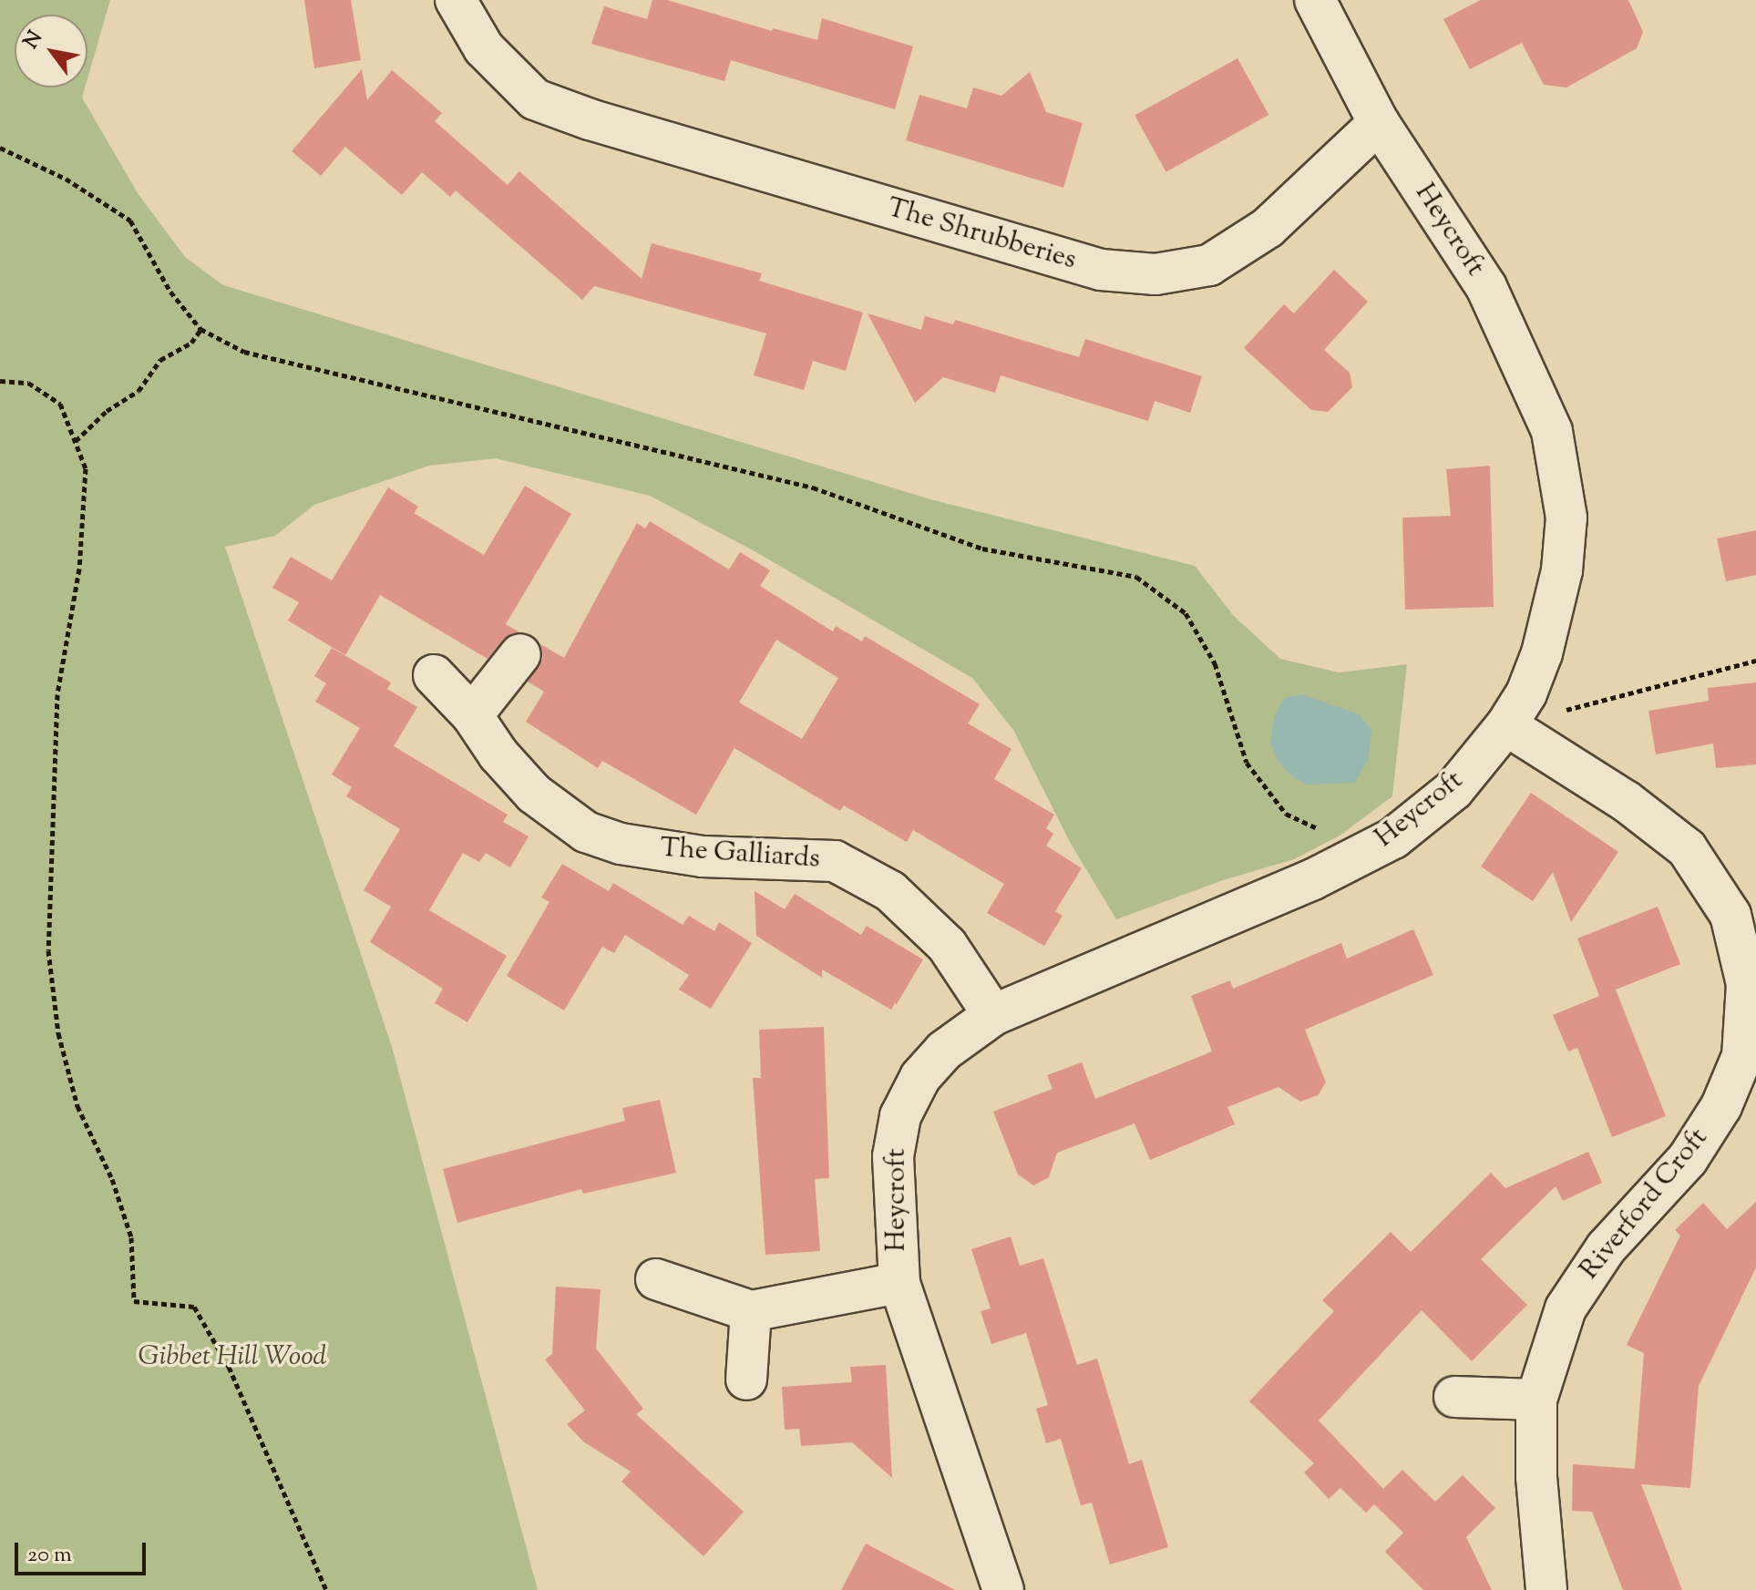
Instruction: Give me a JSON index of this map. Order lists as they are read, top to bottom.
{
  "streets": {
    "street": [
      "Heycroft",
      "The Shrubberies",
      "The Galliards",
      "Riverford Croft"
    ]
  },
  "crossings": [
    ["Heycroft", "The Shrubberies"],
    ["Heycroft", "The Galliards"],
    ["Heycroft", "Riverford Croft"]
  ],
  "parks": ["Gibbet Hill Wood"],
  "scale_bar": "20 m",
  "north": "top left"
}
